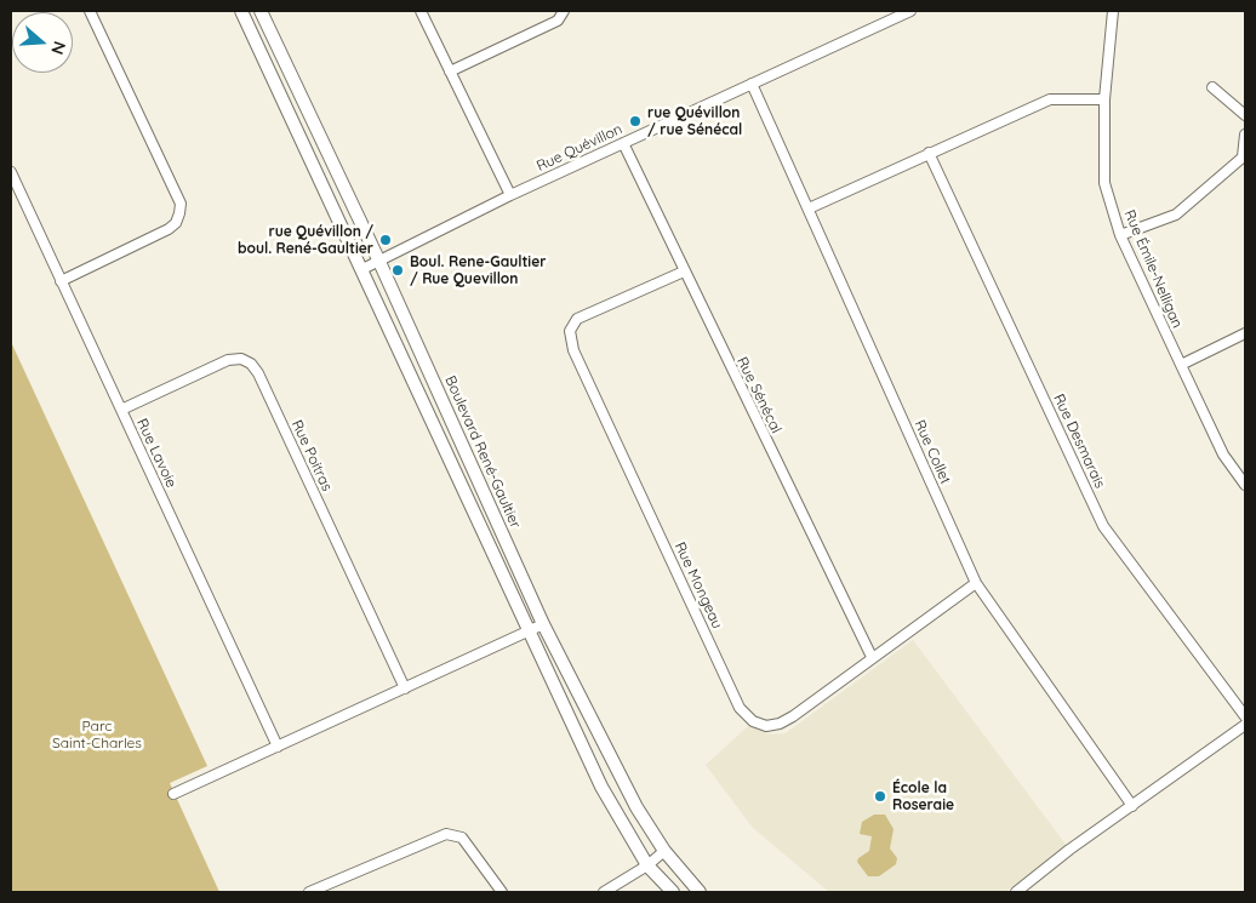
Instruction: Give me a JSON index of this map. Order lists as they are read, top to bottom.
{
  "streets": {
    "street": [
      "Rue Quévillon",
      "Rue Émile-Nelligan",
      "Rue Sénécal",
      "Rue Desmarais",
      "Boulevard René-Gaultier",
      "Rue Collet",
      "Rue Lavoie",
      "Rue Poitras",
      "Rue Mongeau"
    ]
  },
  "crossings": [
    ["Rue Quévillon", "Rue Sénécal"],
    ["Rue Quévillon", "Boulevard René-Gaultier"],
    ["Rue Quévillon", "Rue Collet"],
    ["Rue Sénécal", "Rue Mongeau"],
    ["Rue Collet", "Rue Mongeau"],
    ["Rue Lavoie", "Rue Poitras"]
  ],
  "parks": ["Parc Saint-Charles"],
  "places": [
    "rue Quévillon / rue Sénécal",
    "rue Quévillon / boul. René-Gaultier",
    "Boul. Rene-Gaultier / Rue Quevillon",
    "École la Roseraie"
  ],
  "north": "right"
}
